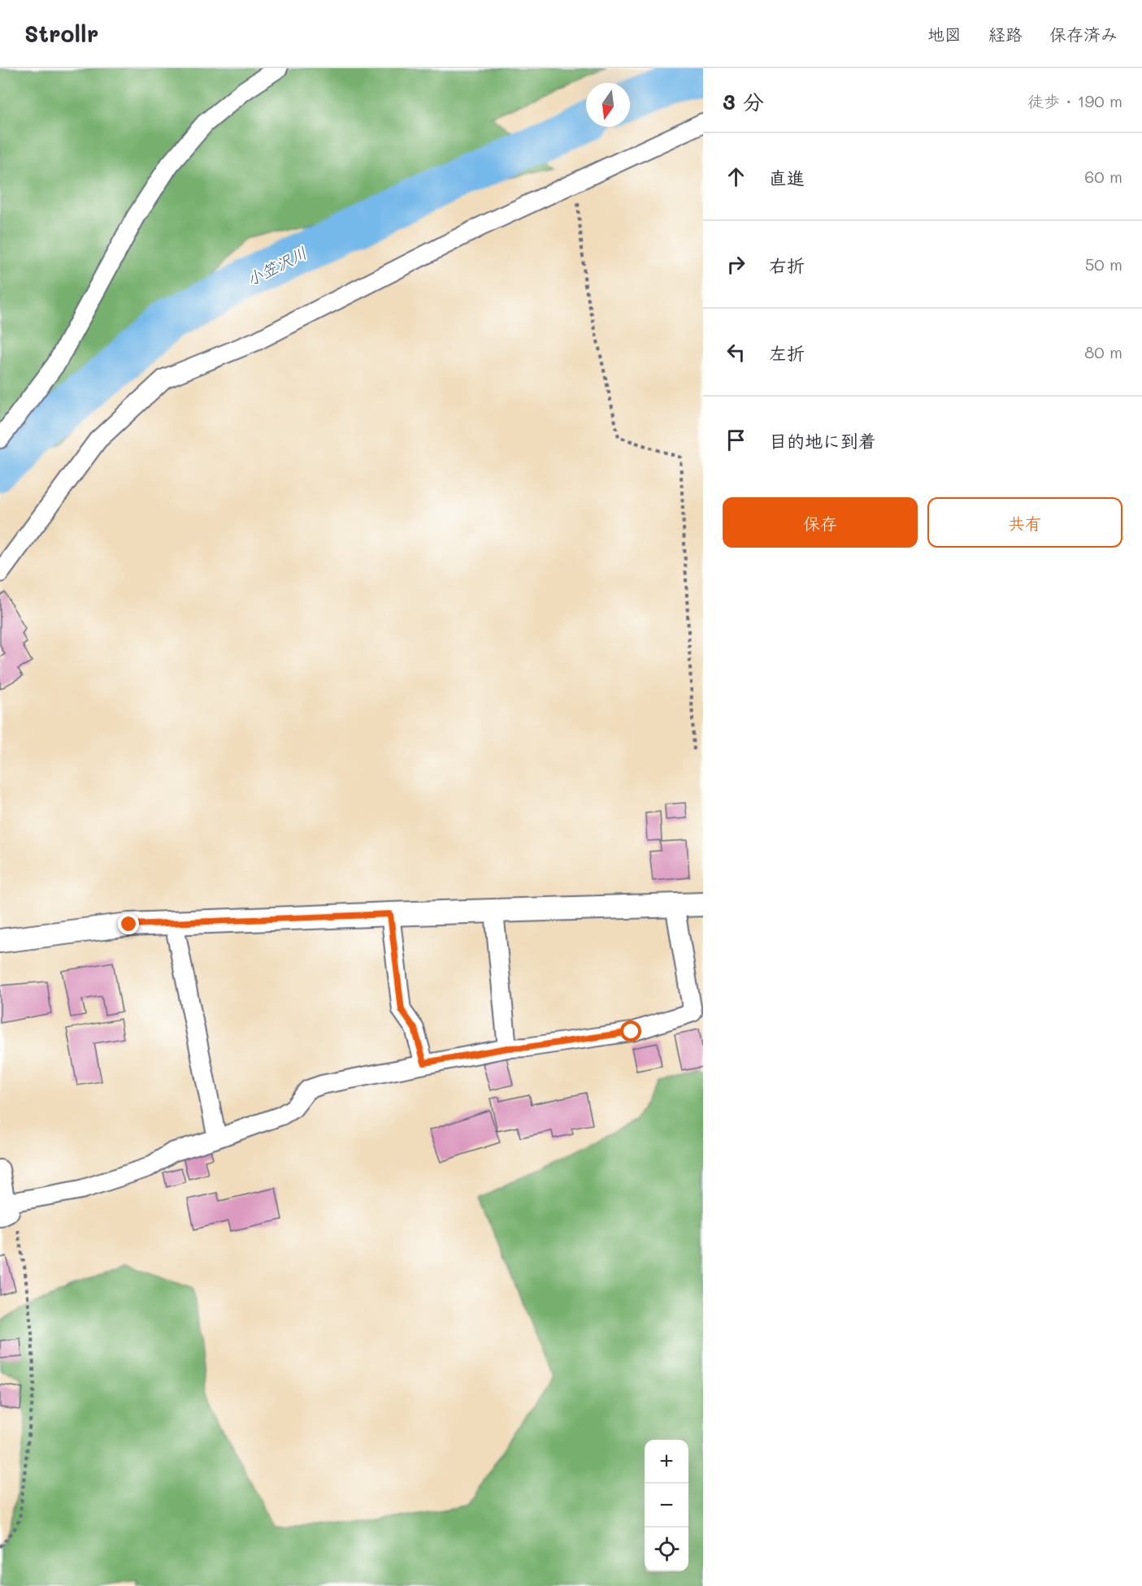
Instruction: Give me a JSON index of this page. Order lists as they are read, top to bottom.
{
  "water": ["小笠沢川"],
  "north": "bottom",
  "page": {
    "header": "Strollr",
    "nav": ["地図", "経路", "保存済み"],
    "heading": ["3 分", "徒歩 · 190 m"],
    "list": [
      ["直進", "60 m"],
      ["右折", "50 m"],
      ["左折", "80 m"],
      "目的地に到着"
    ],
    "buttons": ["保存", "共有"],
    "map_buttons": ["+", "−"]
  }
}
